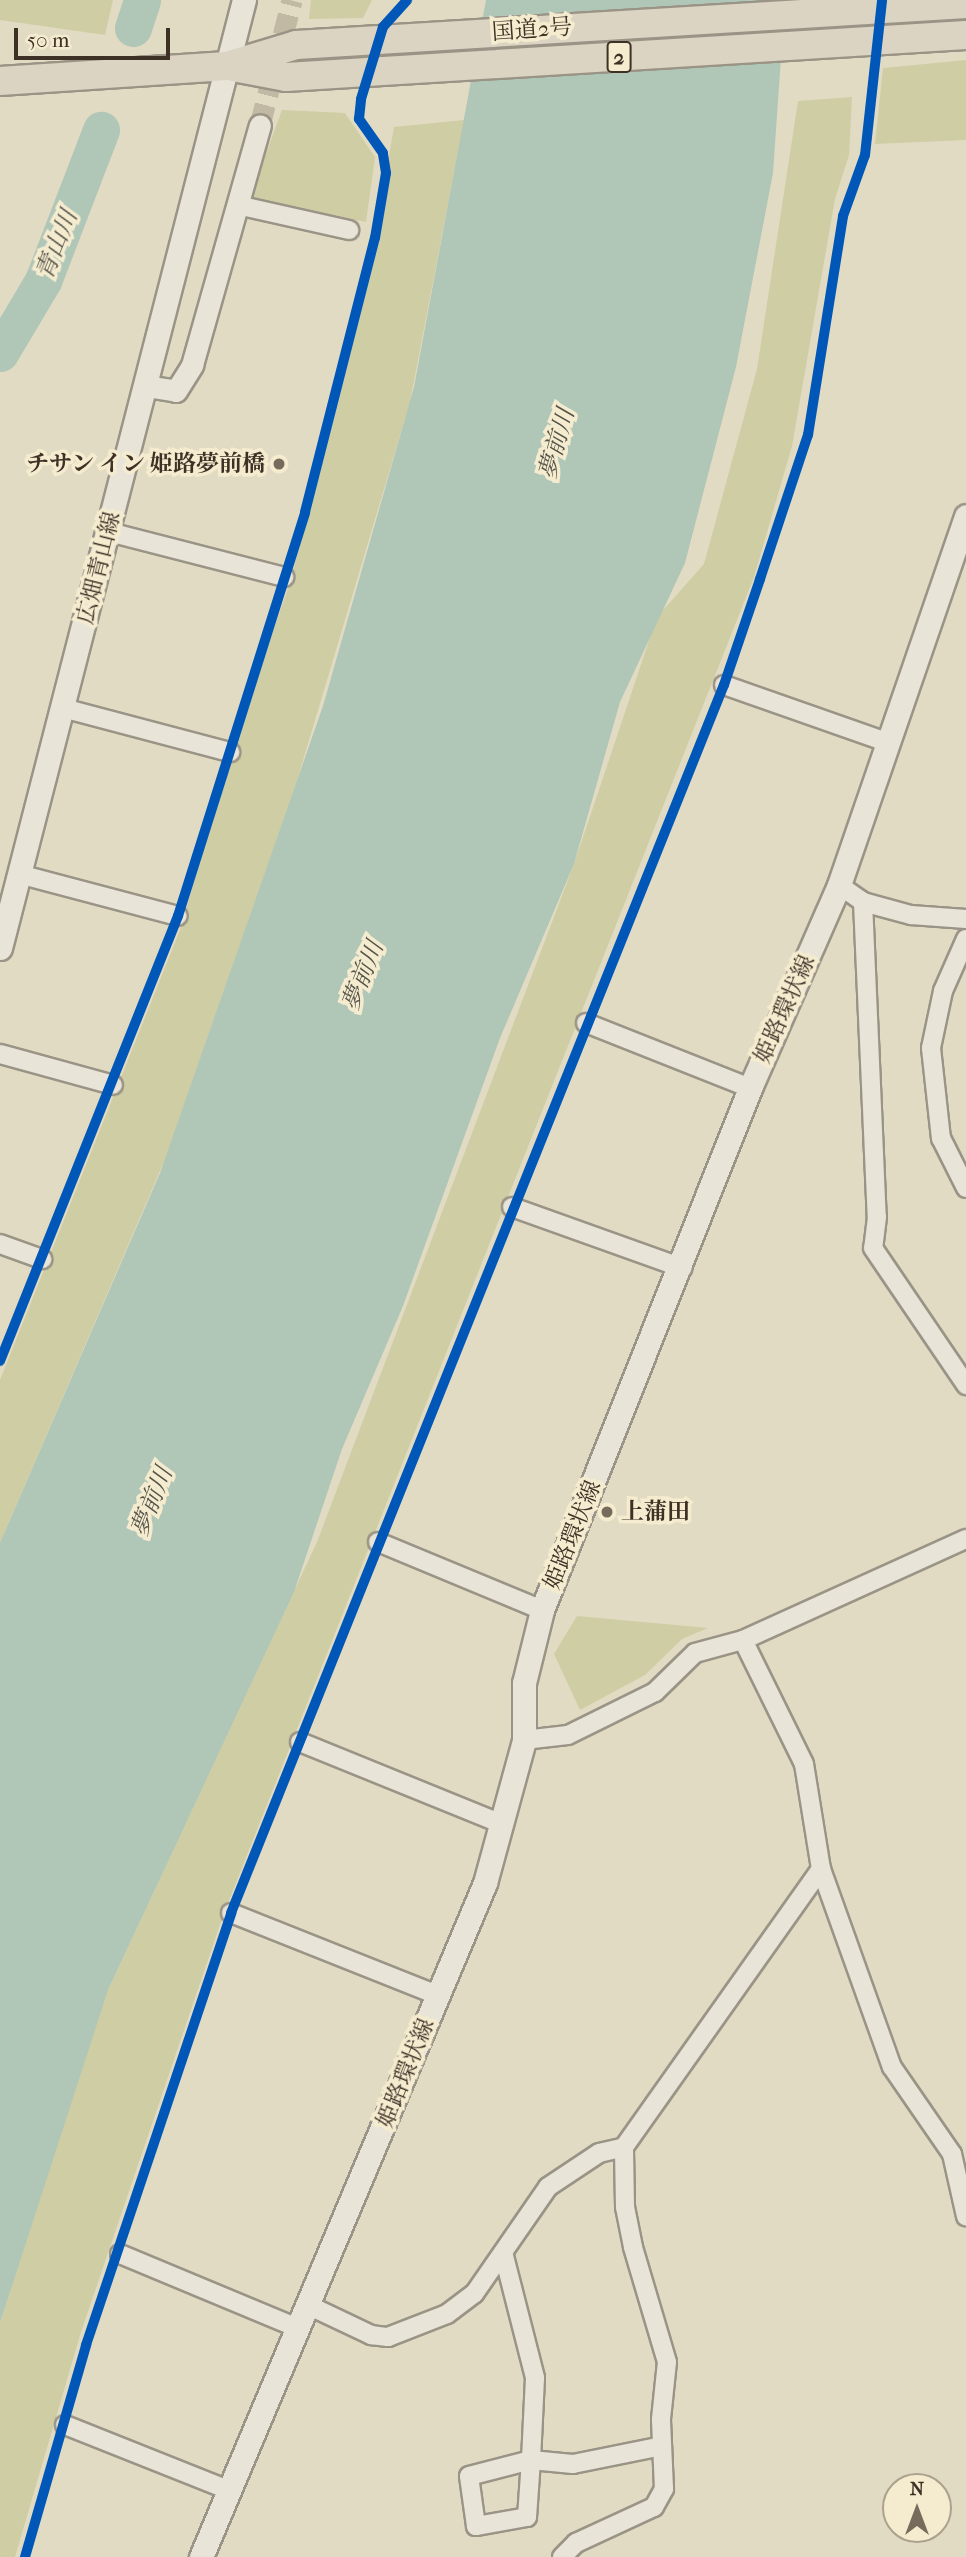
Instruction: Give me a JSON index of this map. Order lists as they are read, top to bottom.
{
  "streets": {
    "highway": ["国道2号", "2"],
    "main road": ["広畑青山線", "姫路環状線"]
  },
  "crossings": [
    ["国道2号", "広畑青山線"]
  ],
  "water": ["青山川", "夢前川"],
  "places": ["チサン イン 姫路夢前橋", "上蒲田"],
  "scale_bar": "50 m",
  "north": "top"
}
